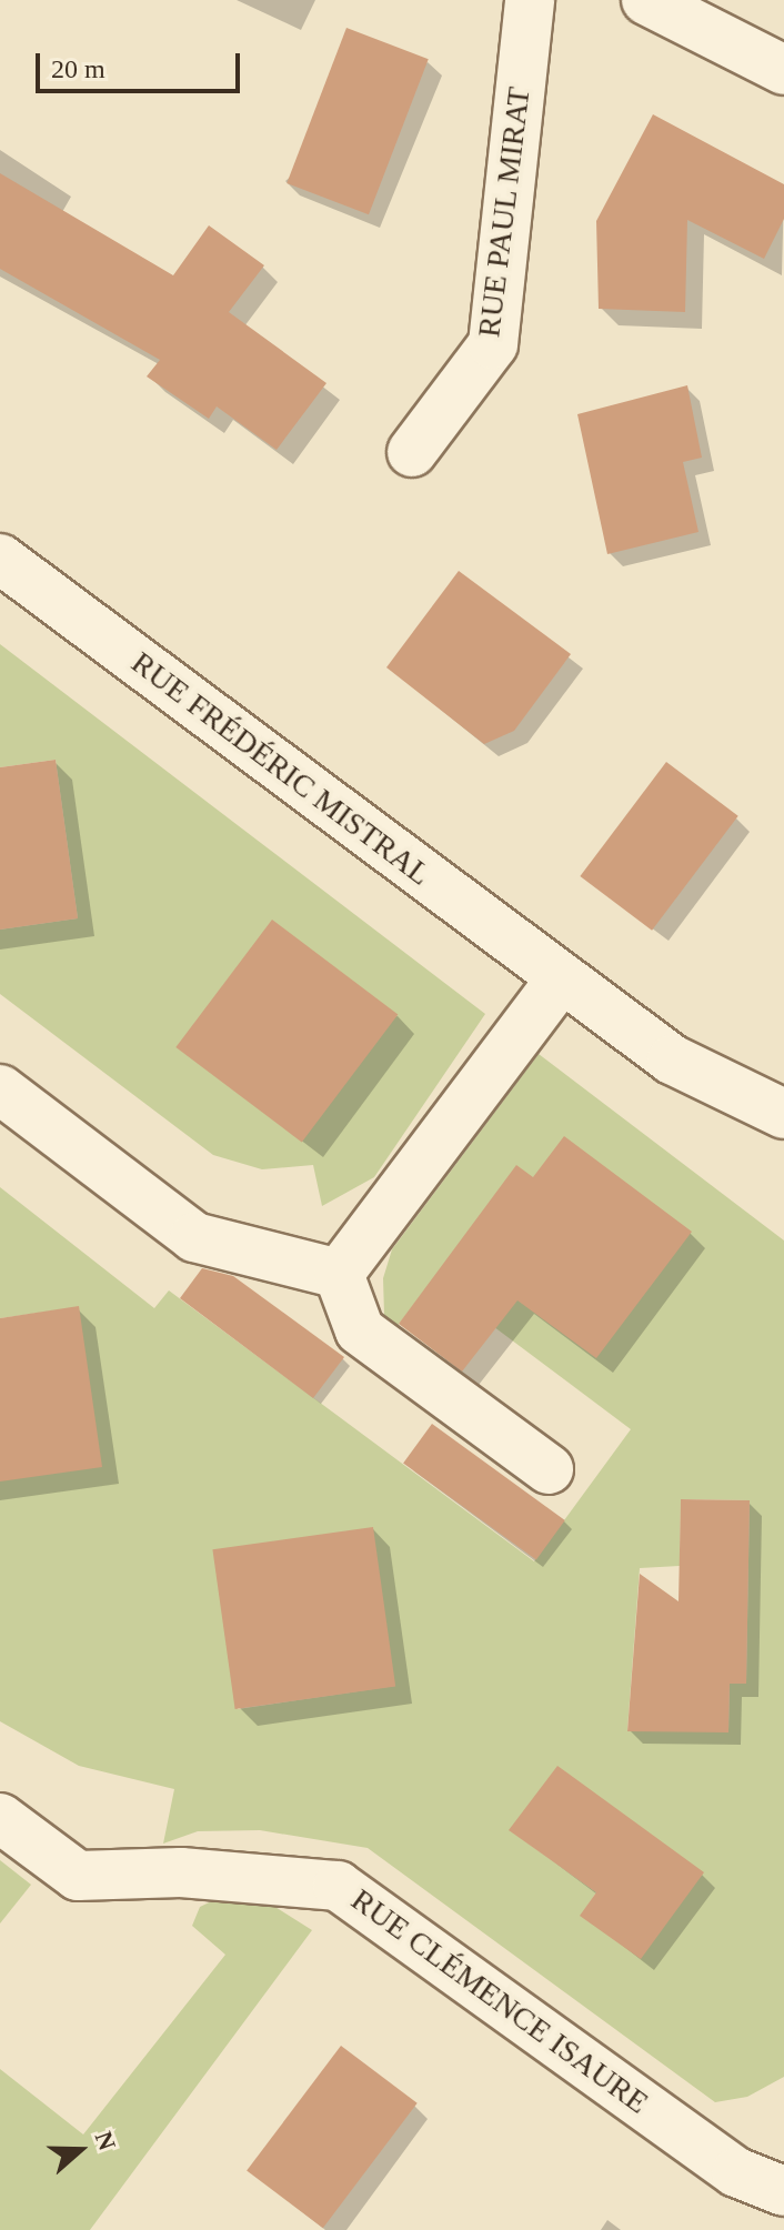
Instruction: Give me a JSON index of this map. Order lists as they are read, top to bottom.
{
  "streets": {
    "street": ["RUE PAUL MIRAT", "RUE FRÉDÉRIC MISTRAL", "RUE CLÉMENCE ISAURE"]
  },
  "scale_bar": "20 m",
  "north": "right"
}
